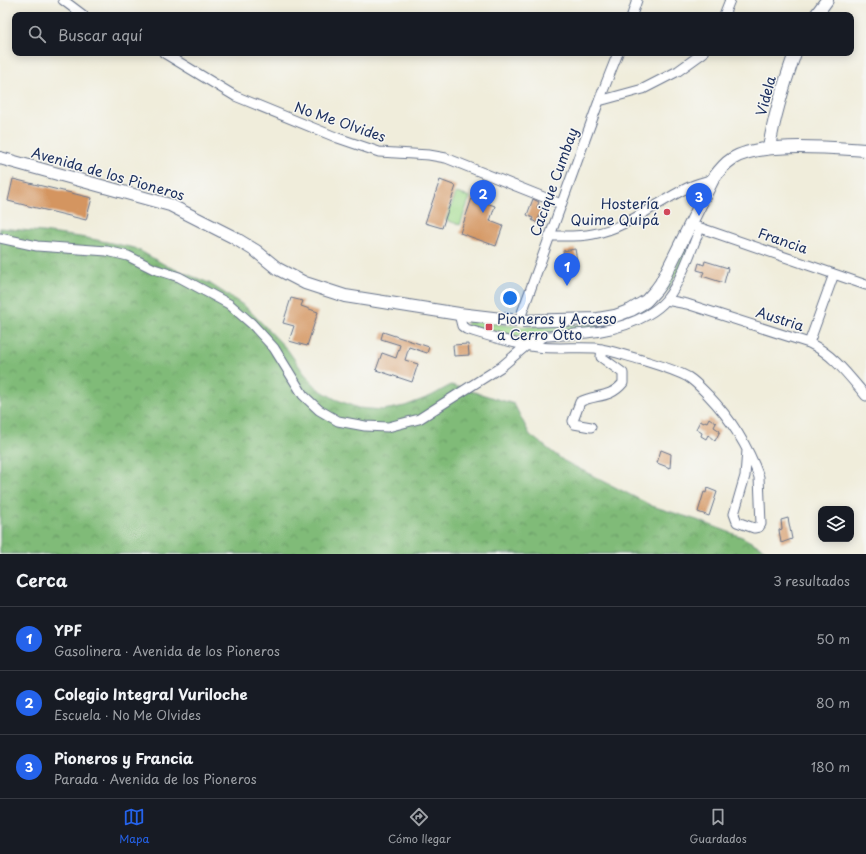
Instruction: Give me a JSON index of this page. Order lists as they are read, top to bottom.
{
  "streets": {
    "main road": ["Videla", "Avenida de los Pioneros"],
    "street": [
      "No Me Olvides",
      "Cacique Cumbay",
      "Francia",
      "Austria"
    ]
  },
  "crossings": [
    ["Videla", "Avenida de los Pioneros"],
    ["No Me Olvides", "Cacique Cumbay"],
    ["Avenida de los Pioneros", "Cacique Cumbay"],
    ["Avenida de los Pioneros", "Francia"]
  ],
  "places": {
    "other": ["Hostería Quime Quipá"],
    "transit": ["Pioneros y Acceso a Cerro Otto"]
  },
  "page": {
    "search": "Buscar aquí",
    "pins": ["2", "3", "1"],
    "heading": ["Cerca", "3 resultados"],
    "list": [
      {
        "mark": "1",
        "name": "YPF",
        "note": "Gasolinera · Avenida de los Pioneros",
        "value": "50 m"
      },
      {
        "mark": "2",
        "name": "Colegio Integral Vuriloche",
        "note": "Escuela · No Me Olvides",
        "value": "80 m"
      },
      {
        "mark": "3",
        "name": "Pioneros y Francia",
        "note": "Parada · Avenida de los Pioneros",
        "value": "180 m"
      }
    ],
    "nav": ["Mapa", "Cómo llegar", "Guardados"]
  }
}
